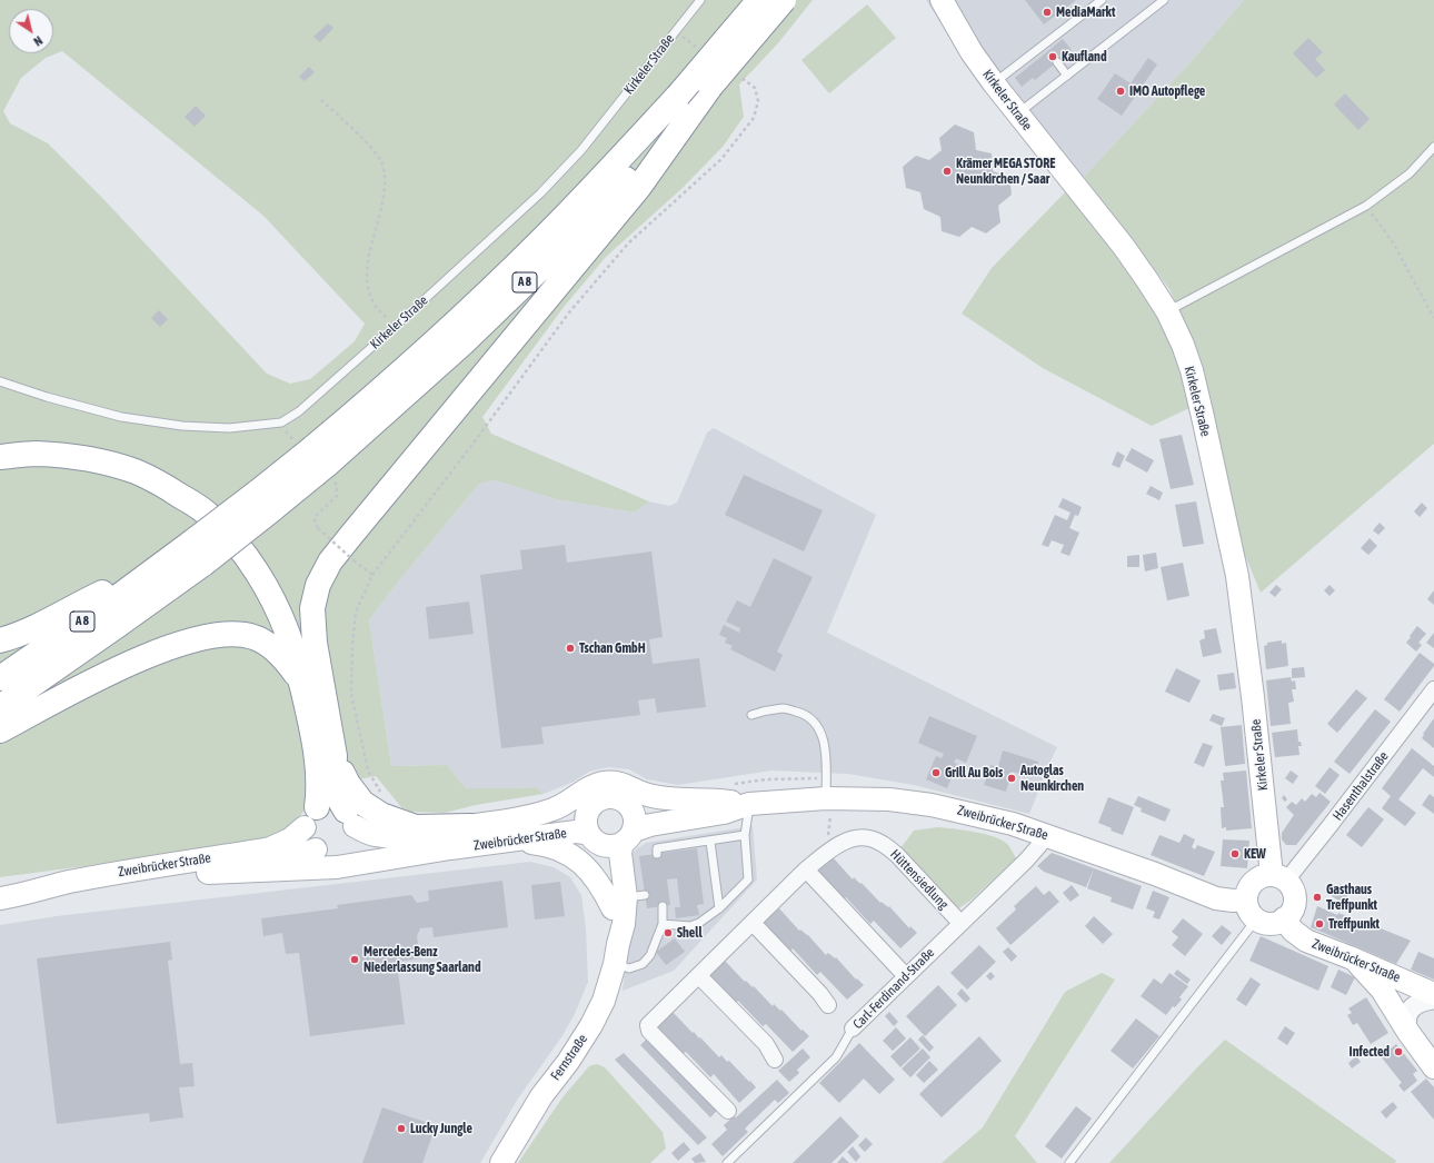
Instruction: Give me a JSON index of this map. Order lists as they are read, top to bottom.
{
  "streets": {
    "highway": ["A 8"],
    "main road": ["Kirkeler Straße", "Zweibrücker Straße", "Fernstraße"],
    "street": ["Hasenthalstraße", "Hüttensiedlung", "Carl-Ferdinand-Straße"]
  },
  "crossings": [
    ["Kirkeler Straße", "Hasenthalstraße"],
    ["Kirkeler Straße", "Zweibrücker Straße"],
    ["Hasenthalstraße", "Zweibrücker Straße"],
    ["Zweibrücker Straße", "Carl-Ferdinand-Straße"],
    ["Zweibrücker Straße", "Fernstraße"],
    ["Hüttensiedlung", "Carl-Ferdinand-Straße"]
  ],
  "places": [
    "MediaMarkt",
    "Kaufland",
    "IMO Autopflege",
    "Krämer MEGA STORE Neunkirchen / Saar",
    "Tschan GmbH",
    "Grill Au Bois",
    "Autoglas Neunkirchen",
    "KEW",
    "Gasthaus Treffpunkt",
    "Treffpunkt",
    "Shell",
    "Mercedes-Benz Niederlassung Saarland",
    "Infected",
    "Lucky Jungle"
  ],
  "north": "bottom right"
}
